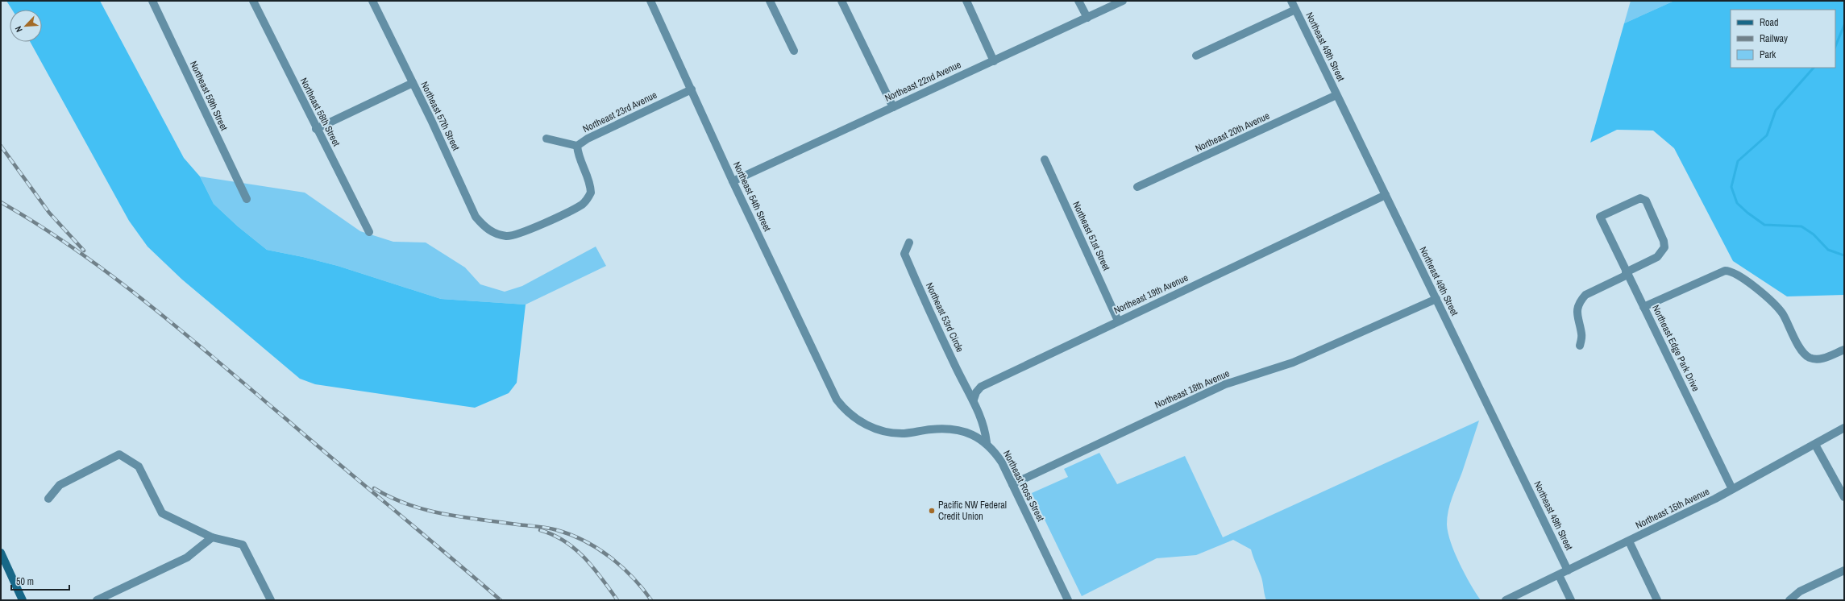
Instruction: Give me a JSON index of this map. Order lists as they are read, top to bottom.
{
  "streets": {
    "street": [
      "Northeast 49th Street",
      "Northeast 22nd Avenue",
      "Northeast 59th Street",
      "Northeast 58th Street",
      "Northeast 23rd Avenue",
      "Northeast 57th Street",
      "Northeast 20th Avenue",
      "Northeast 54th Street",
      "Northeast 51st Street",
      "Northeast 19th Avenue",
      "Northeast 53rd Circle",
      "Northeast Edge Park Drive",
      "Northeast 18th Avenue",
      "Northeast Ross Street",
      "Northeast 15th Avenue"
    ]
  },
  "crossings": [
    ["Northeast 49th Street", "Northeast 20th Avenue"],
    ["Northeast 49th Street", "Northeast 19th Avenue"],
    ["Northeast 49th Street", "Northeast 18th Avenue"],
    ["Northeast 49th Street", "Northeast 15th Avenue"],
    ["Northeast 22nd Avenue", "Northeast 54th Street"],
    ["Northeast 23rd Avenue", "Northeast 57th Street"],
    ["Northeast 23rd Avenue", "Northeast 54th Street"],
    ["Northeast 54th Street", "Northeast Ross Street"],
    ["Northeast 51st Street", "Northeast 19th Avenue"],
    ["Northeast 19th Avenue", "Northeast 53rd Circle"],
    ["Northeast Edge Park Drive", "Northeast 15th Avenue"],
    ["Northeast 18th Avenue", "Northeast Ross Street"]
  ],
  "places": ["Pacific NW Federal Credit Union"],
  "legend": ["Road", "Railway", "Park"],
  "scale_bar": "50 m",
  "north": "bottom left"
}
